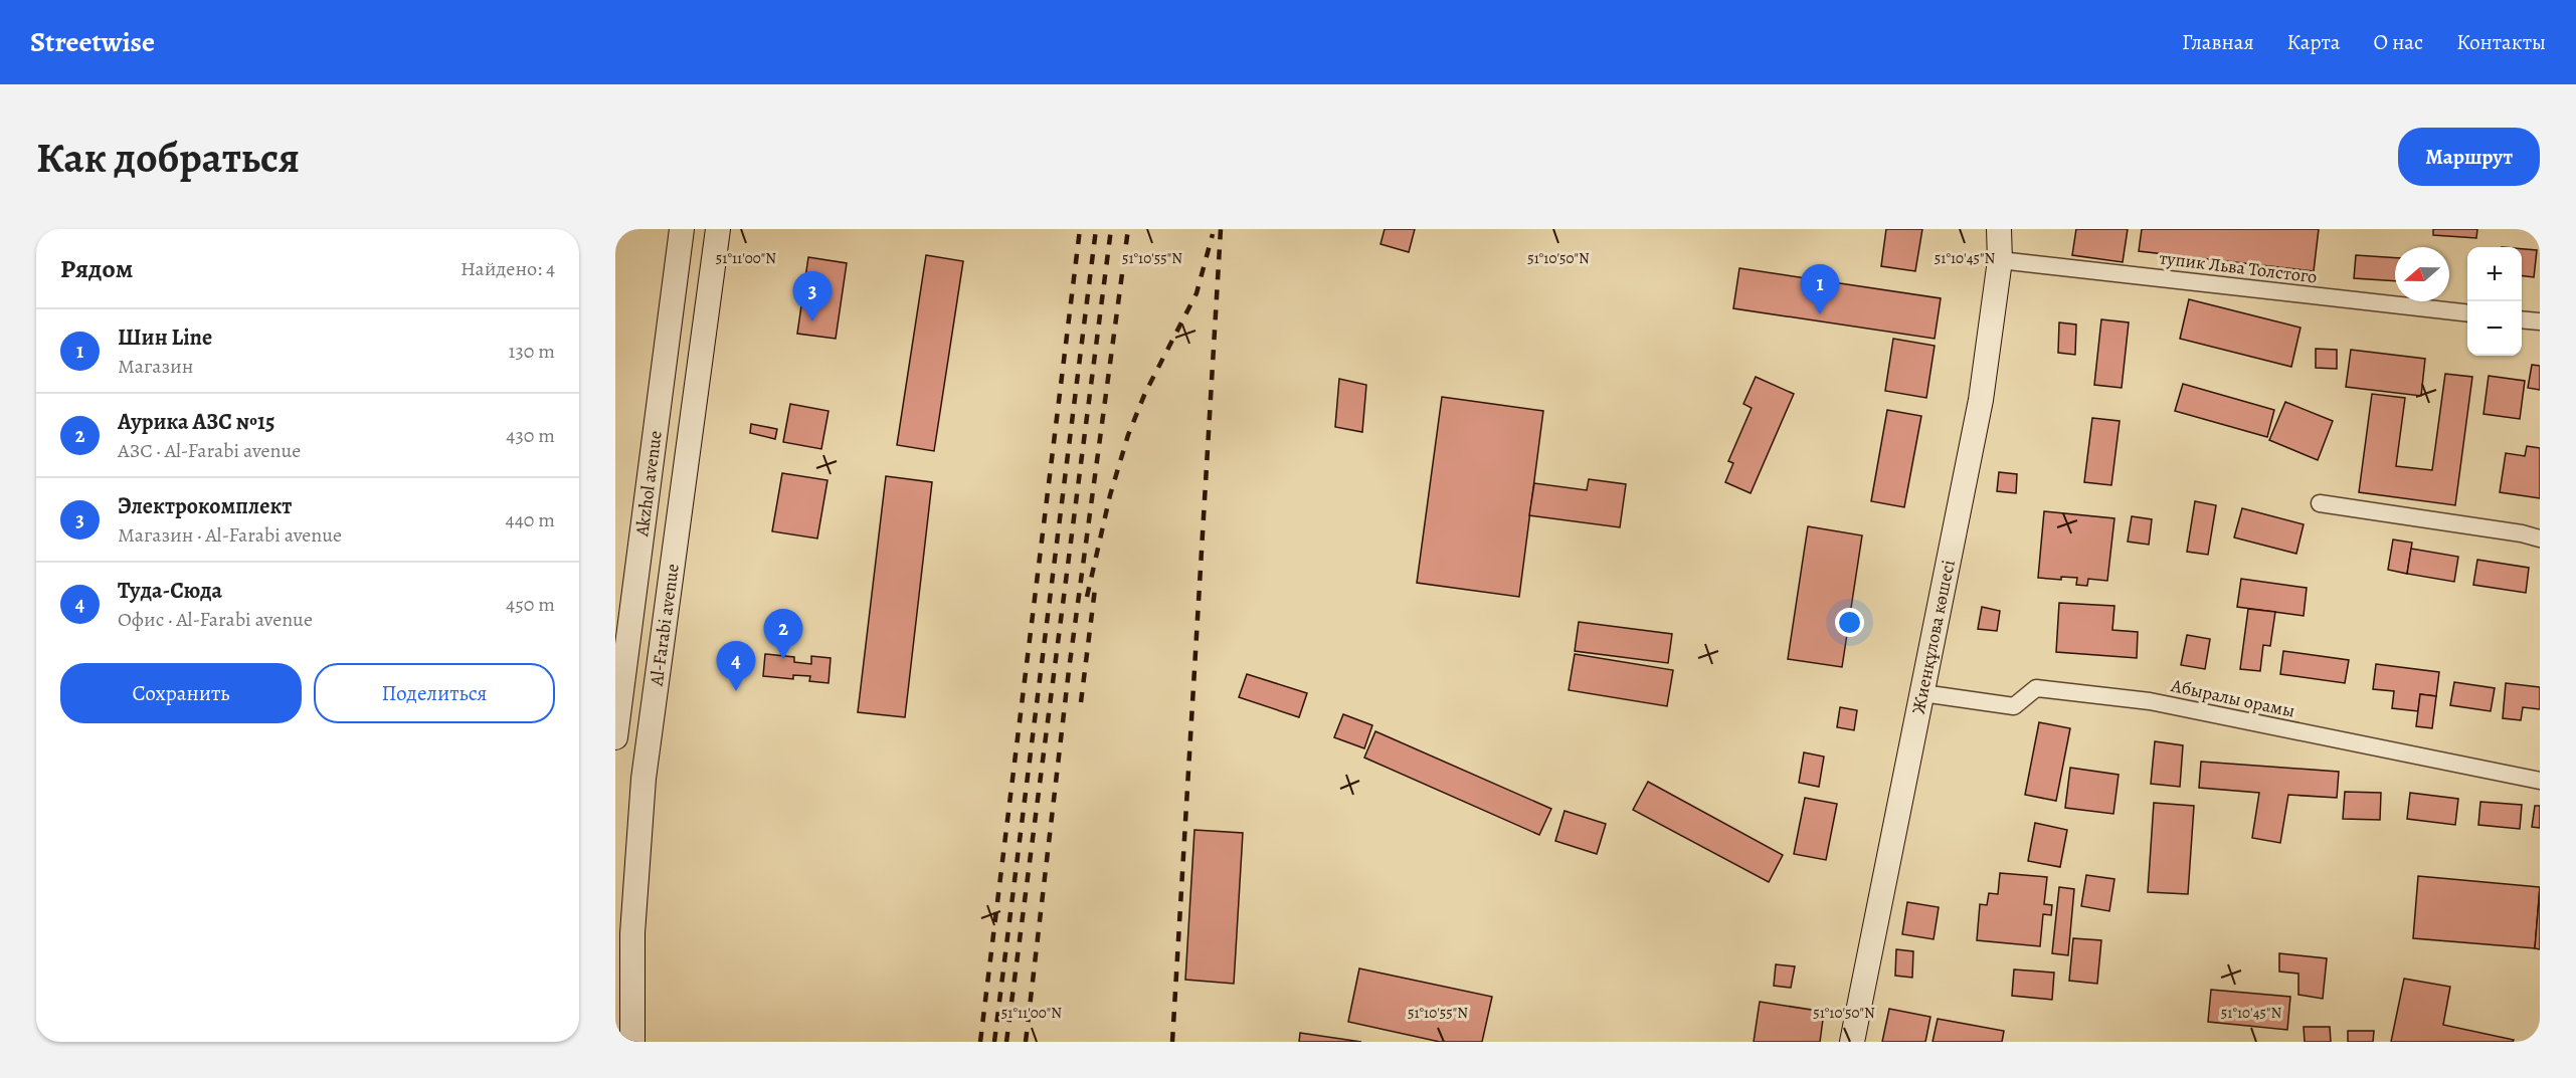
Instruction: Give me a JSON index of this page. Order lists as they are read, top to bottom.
{
  "streets": {
    "main road": ["Akzhol avenue", "Al-Farabi avenue", "Жиенқұлова көшесі"],
    "street": ["тупик Льва Толстого", "Абыралы орамы"]
  },
  "crossings": [
    ["тупик Льва Толстого", "Жиенқұлова көшесі"],
    ["Жиенқұлова көшесі", "Абыралы орамы"]
  ],
  "north": "left",
  "page": {
    "header": "Streetwise",
    "nav": [
      "Главная",
      "Карта",
      "О нас",
      "Контакты"
    ],
    "buttons": [
      "Маршрут",
      ["Сохранить", "Поделиться"]
    ],
    "title": "Как добраться",
    "heading": ["Рядом", "Найдено: 4"],
    "map_buttons": ["+", "−"],
    "pins": [
      "1",
      "3",
      "2",
      "4"
    ],
    "list": [
      {
        "mark": "1",
        "name": "Шин Line",
        "note": "Магазин",
        "value": "130 m"
      },
      {
        "mark": "2",
        "name": "Аурика АЗС №15",
        "note": "АЗС · Al-Farabi avenue",
        "value": "430 m"
      },
      {
        "mark": "3",
        "name": "Электрокомплект",
        "note": "Магазин · Al-Farabi avenue",
        "value": "440 m"
      },
      {
        "mark": "4",
        "name": "Туда-Сюда",
        "note": "Офис · Al-Farabi avenue",
        "value": "450 m"
      }
    ]
  },
  "coordinates": [
    "51°11'00\"N",
    "51°10'50\"N",
    "51°10'45\"N",
    "51°10'55\"N"
  ]
}
